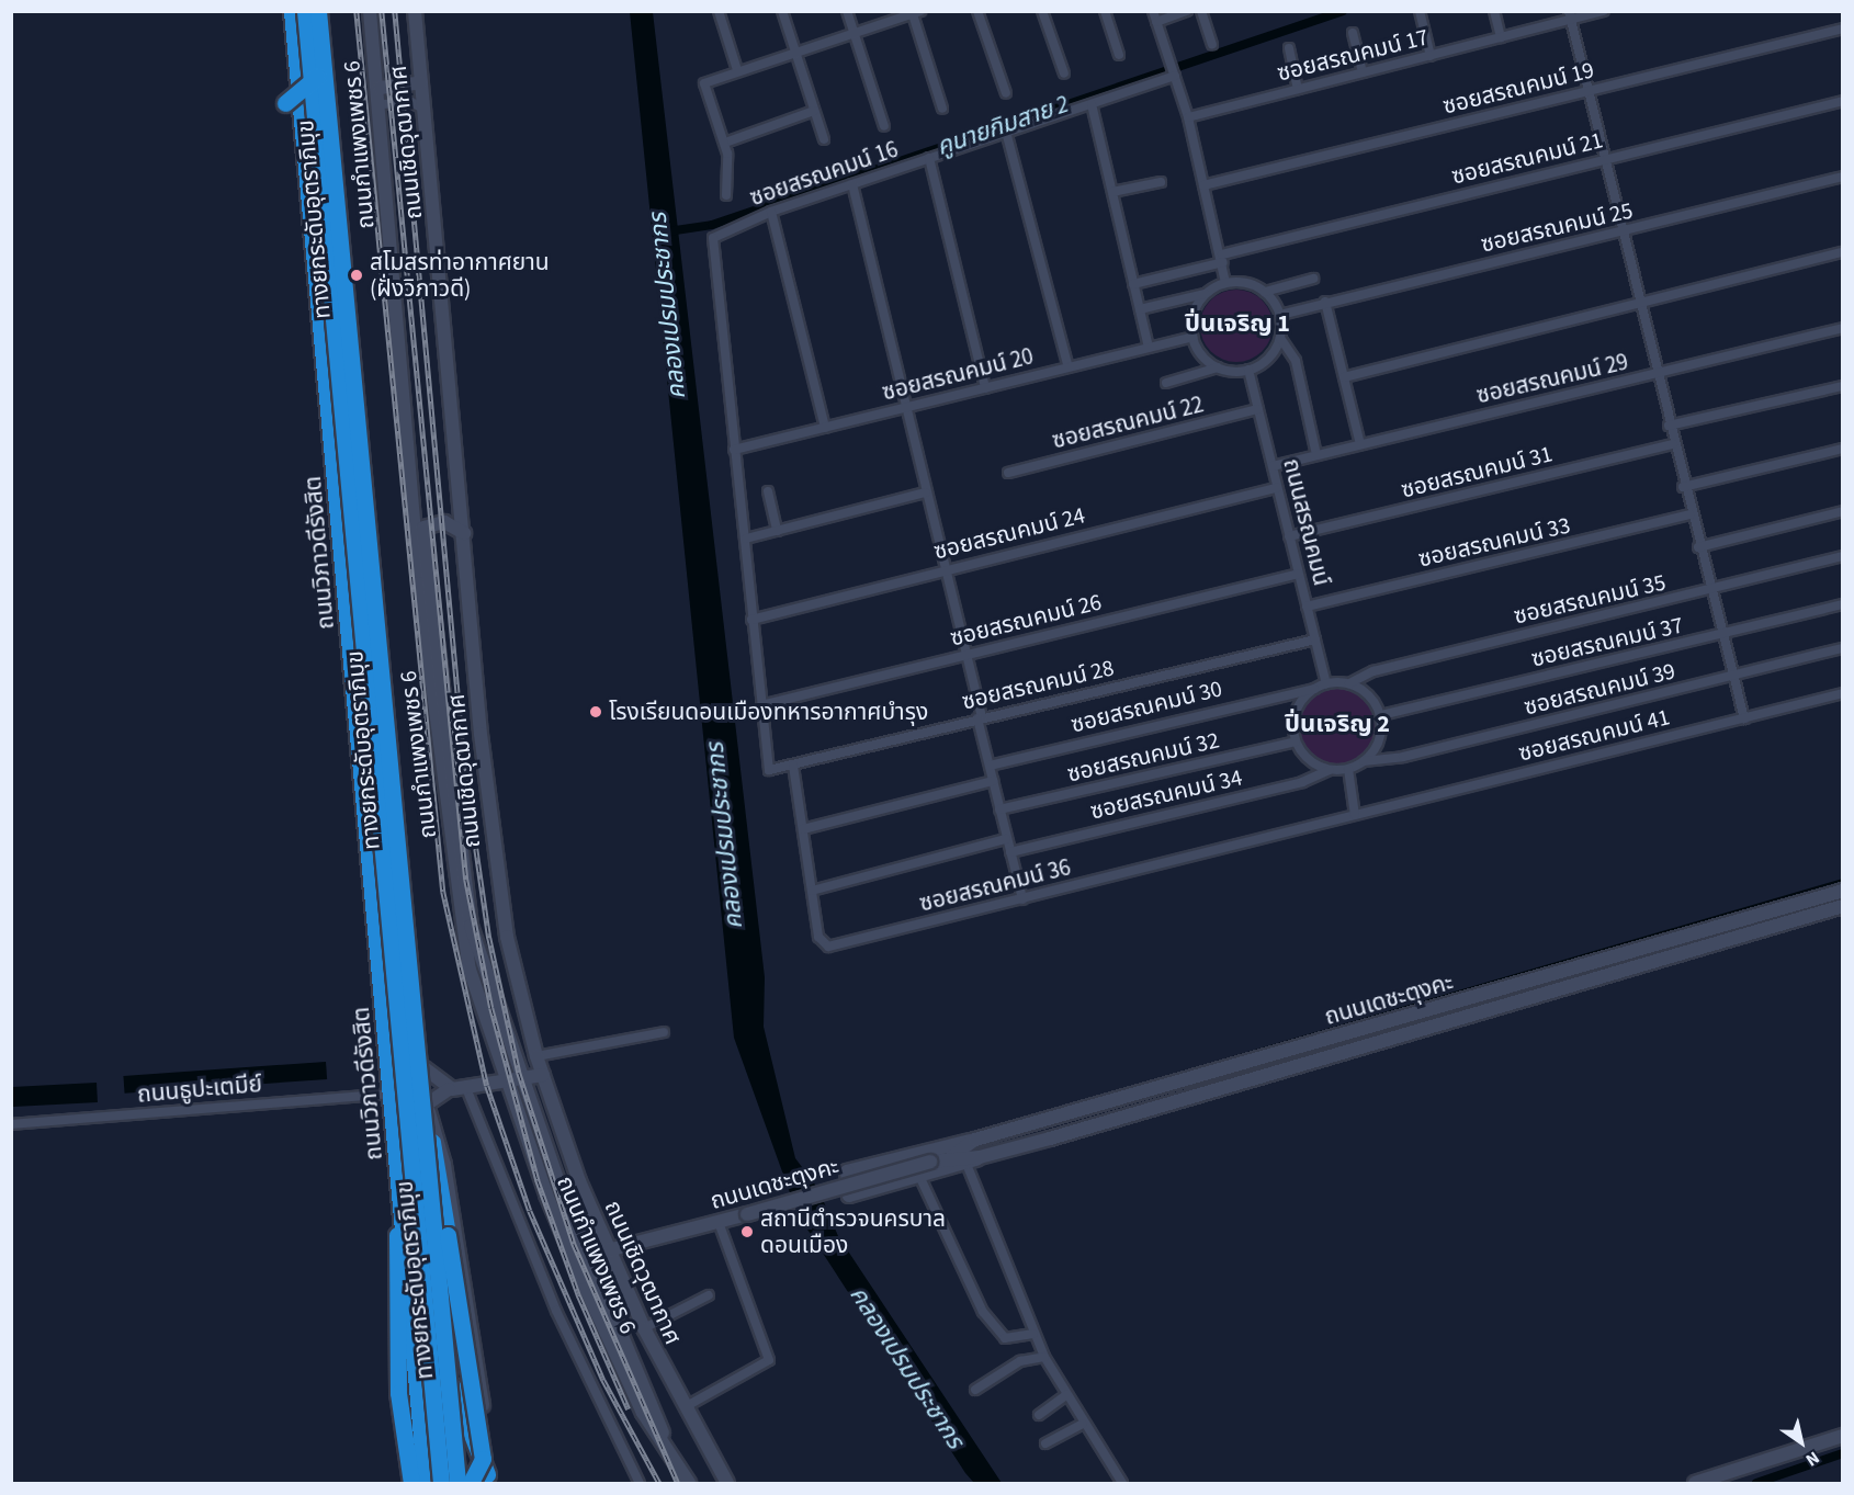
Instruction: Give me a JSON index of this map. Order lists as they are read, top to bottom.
{
  "streets": {
    "highway": ["ทางยกระดับอุตราภิมุข", "ถนนวิภาวดีรังสิต"],
    "main road": ["ถนนเชิดวุฒากาศ", "ถนนกำแพงเพชร 6", "ถนนเดชะตุงคะ"],
    "street": [
      "ซอยสรณคมน์ 17",
      "ซอยสรณคมน์ 19",
      "ซอยสรณคมน์ 21",
      "ซอยสรณคมน์ 16",
      "ซอยสรณคมน์ 25",
      "ซอยสรณคมน์ 20",
      "ซอยสรณคมน์ 29",
      "ซอยสรณคมน์ 22",
      "ซอยสรณคมน์ 31",
      "ถนนสรณคมน์",
      "ซอยสรณคมน์ 24",
      "ซอยสรณคมน์ 33",
      "ซอยสรณคมน์ 35",
      "ซอยสรณคมน์ 26",
      "ซอยสรณคมน์ 37",
      "ซอยสรณคมน์ 28",
      "ซอยสรณคมน์ 39",
      "ซอยสรณคมน์ 30",
      "ซอยสรณคมน์ 41",
      "ซอยสรณคมน์ 32",
      "ซอยสรณคมน์ 34",
      "ซอยสรณคมน์ 36",
      "ถนนธูปะเตมีย์"
    ]
  },
  "crossings": [
    ["ถนนเชิดวุฒากาศ", "ถนนเดชะตุงคะ"],
    ["ซอยสรณคมน์ 16", "ซอยสรณคมน์ 20"],
    ["ซอยสรณคมน์ 25", "ซอยสรณคมน์ 20"],
    ["ซอยสรณคมน์ 25", "ถนนสรณคมน์"],
    ["ซอยสรณคมน์ 20", "ถนนสรณคมน์"],
    ["ซอยสรณคมน์ 29", "ถนนสรณคมน์"],
    ["ซอยสรณคมน์ 22", "ถนนสรณคมน์"],
    ["ซอยสรณคมน์ 31", "ถนนสรณคมน์"],
    ["ถนนสรณคมน์", "ซอยสรณคมน์ 24"],
    ["ถนนสรณคมน์", "ซอยสรณคมน์ 33"],
    ["ถนนสรณคมน์", "ซอยสรณคมน์ 35"],
    ["ถนนสรณคมน์", "ซอยสรณคมน์ 26"],
    ["ถนนสรณคมน์", "ซอยสรณคมน์ 37"],
    ["ถนนสรณคมน์", "ซอยสรณคมน์ 28"],
    ["ถนนสรณคมน์", "ซอยสรณคมน์ 39"],
    ["ถนนสรณคมน์", "ซอยสรณคมน์ 30"],
    ["ถนนสรณคมน์", "ซอยสรณคมน์ 32"],
    ["ถนนสรณคมน์", "ซอยสรณคมน์ 34"],
    ["ถนนวิภาวดีรังสิต", "ถนนธูปะเตมีย์"],
    ["ซอยสรณคมน์ 35", "ซอยสรณคมน์ 37"],
    ["ซอยสรณคมน์ 35", "ซอยสรณคมน์ 39"],
    ["ซอยสรณคมน์ 35", "ซอยสรณคมน์ 30"],
    ["ซอยสรณคมน์ 35", "ซอยสรณคมน์ 32"],
    ["ซอยสรณคมน์ 35", "ซอยสรณคมน์ 34"],
    ["ซอยสรณคมน์ 26", "ซอยสรณคมน์ 28"],
    ["ซอยสรณคมน์ 37", "ซอยสรณคมน์ 39"],
    ["ซอยสรณคมน์ 37", "ซอยสรณคมน์ 30"],
    ["ซอยสรณคมน์ 37", "ซอยสรณคมน์ 32"],
    ["ซอยสรณคมน์ 37", "ซอยสรณคมน์ 34"],
    ["ซอยสรณคมน์ 28", "ซอยสรณคมน์ 36"],
    ["ซอยสรณคมน์ 39", "ซอยสรณคมน์ 30"],
    ["ซอยสรณคมน์ 39", "ซอยสรณคมน์ 32"],
    ["ซอยสรณคมน์ 39", "ซอยสรณคมน์ 34"],
    ["ซอยสรณคมน์ 30", "ซอยสรณคมน์ 32"],
    ["ซอยสรณคมน์ 30", "ซอยสรณคมน์ 34"],
    ["ซอยสรณคมน์ 41", "ซอยสรณคมน์ 36"],
    ["ซอยสรณคมน์ 32", "ซอยสรณคมน์ 34"]
  ],
  "districts": ["ปิ่นเจริญ 1", "ปิ่นเจริญ 2"],
  "water": ["คูนายกิมสาย 2", "คลองเปรมประชากร"],
  "places": ["สโมสรท่าอากาศยาน (ฝั่งวิภาวดี)", "โรงเรียนดอนเมืองทหารอากาศบำรุง", "สถานีตำรวจนครบาล ดอนเมือง"],
  "north": "bottom right"
}
